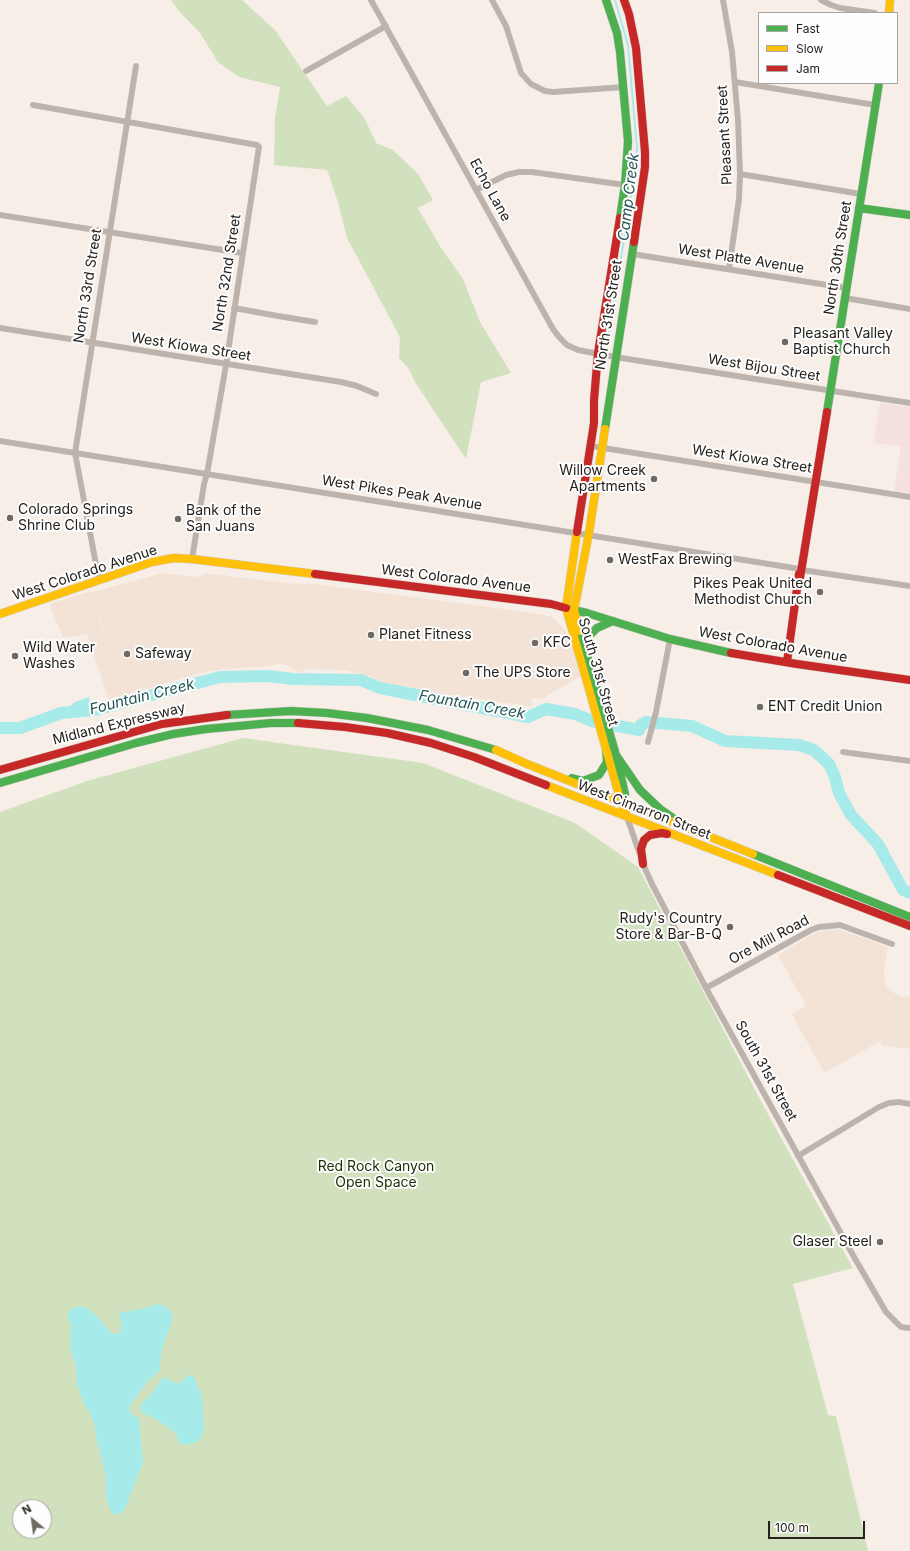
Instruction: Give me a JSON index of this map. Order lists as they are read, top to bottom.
{
  "streets": {
    "main road": [
      "North 30th Street",
      "North 31st Street",
      "West Colorado Avenue",
      "South 31st Street",
      "Midland Expressway",
      "West Cimarron Street"
    ],
    "street": [
      "Pleasant Street",
      "Echo Lane",
      "West Platte Avenue",
      "North 32nd Street",
      "North 33rd Street",
      "West Kiowa Street",
      "West Bijou Street",
      "West Pikes Peak Avenue",
      "Ore Mill Road"
    ]
  },
  "crossings": [
    ["Pleasant Street", "West Platte Avenue"],
    ["Echo Lane", "North 31st Street"],
    ["Echo Lane", "West Bijou Street"],
    ["North 30th Street", "West Platte Avenue"],
    ["North 30th Street", "West Kiowa Street"],
    ["North 30th Street", "West Bijou Street"],
    ["North 30th Street", "West Pikes Peak Avenue"],
    ["North 30th Street", "West Colorado Avenue"],
    ["West Platte Avenue", "North 31st Street"],
    ["North 32nd Street", "North 33rd Street"],
    ["North 32nd Street", "West Kiowa Street"],
    ["North 32nd Street", "West Pikes Peak Avenue"],
    ["North 32nd Street", "West Colorado Avenue"],
    ["North 33rd Street", "West Kiowa Street"],
    ["North 33rd Street", "West Pikes Peak Avenue"],
    ["North 31st Street", "West Kiowa Street"],
    ["North 31st Street", "West Bijou Street"],
    ["North 31st Street", "West Pikes Peak Avenue"],
    ["North 31st Street", "West Colorado Avenue"],
    ["North 31st Street", "South 31st Street"],
    ["West Pikes Peak Avenue", "South 31st Street"],
    ["West Colorado Avenue", "South 31st Street"],
    ["South 31st Street", "West Cimarron Street"],
    ["South 31st Street", "Ore Mill Road"],
    ["Midland Expressway", "West Cimarron Street"]
  ],
  "water": ["Camp Creek", "Fountain Creek"],
  "parks": ["Red Rock Canyon Open Space"],
  "places": [
    "Pleasant Valley Baptist Church",
    "Willow Creek Apartments",
    "Colorado Springs Shrine Club",
    "Bank of the San Juans",
    "WestFax Brewing",
    "Pikes Peak United Methodist Church",
    "Planet Fitness",
    "KFC",
    "Safeway",
    "Wild Water Washes",
    "The UPS Store",
    "ENT Credit Union",
    "Rudy's Country Store & Bar-B-Q",
    "Glaser Steel"
  ],
  "legend": ["Fast", "Slow", "Jam"],
  "scale_bar": "100 m",
  "north": "top left"
}
